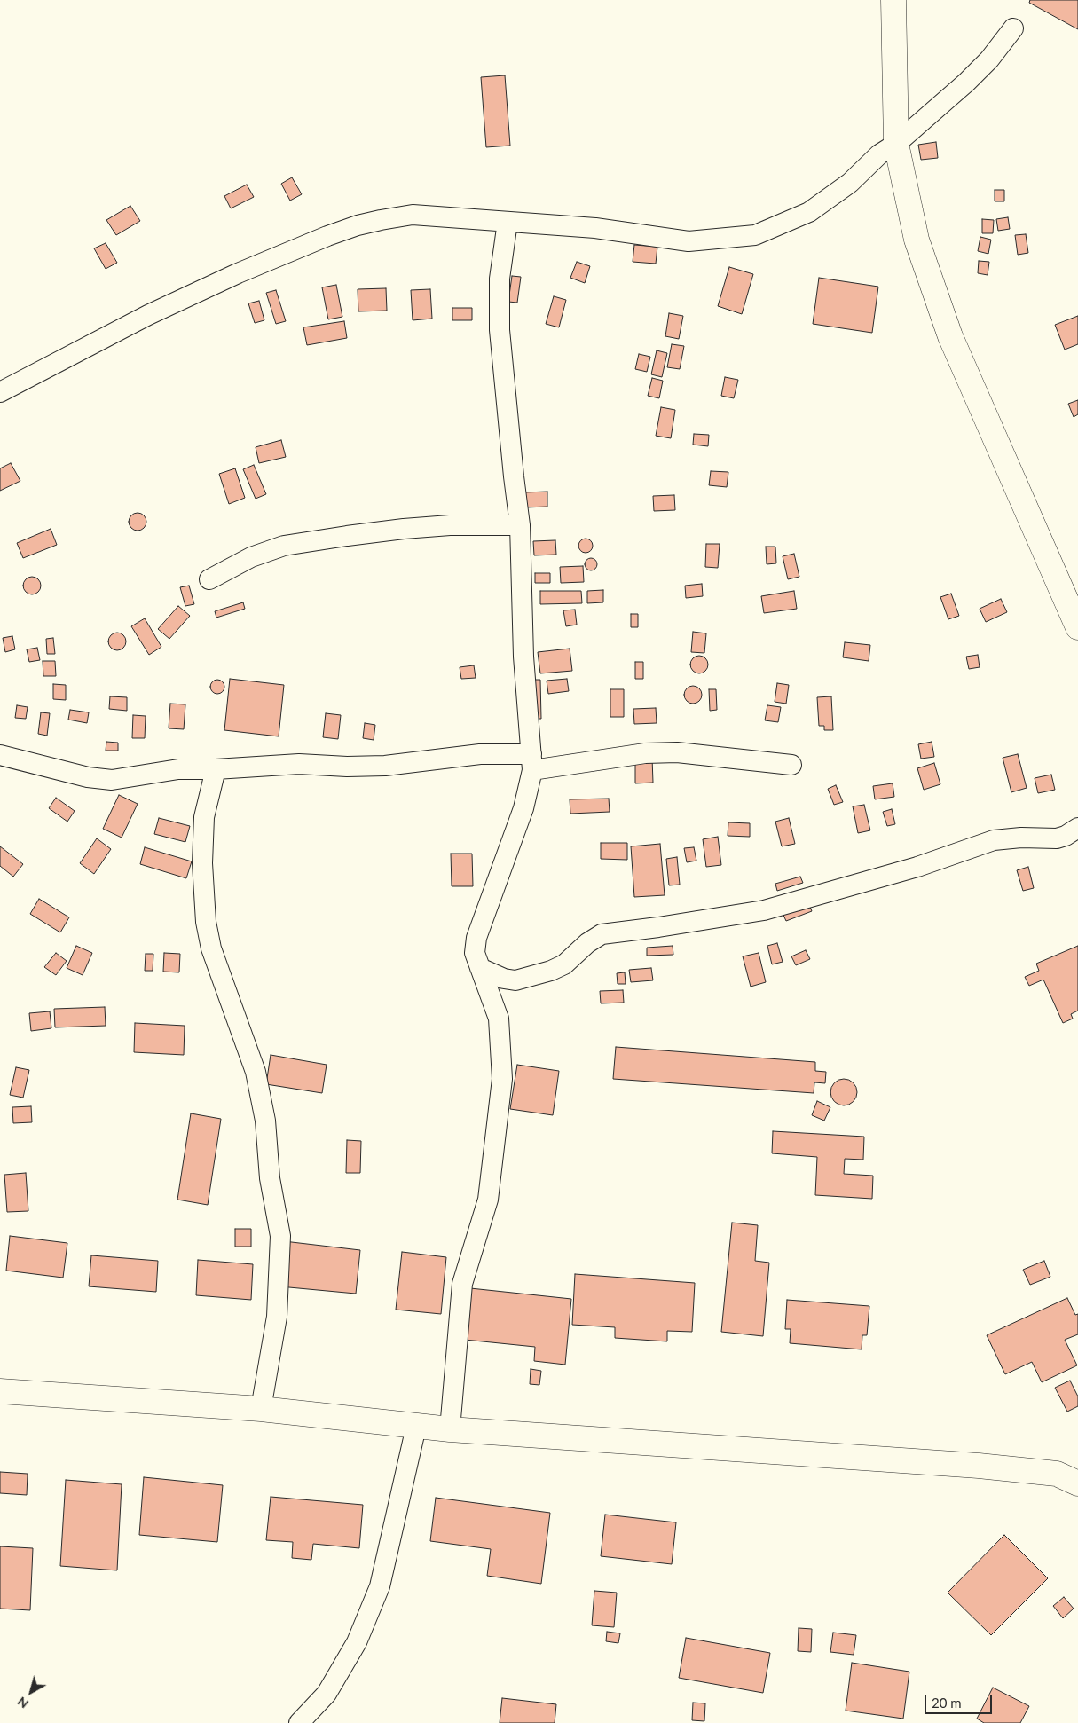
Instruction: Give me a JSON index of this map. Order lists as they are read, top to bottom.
{
  "scale_bar": "20 m",
  "north": "bottom left"
}
